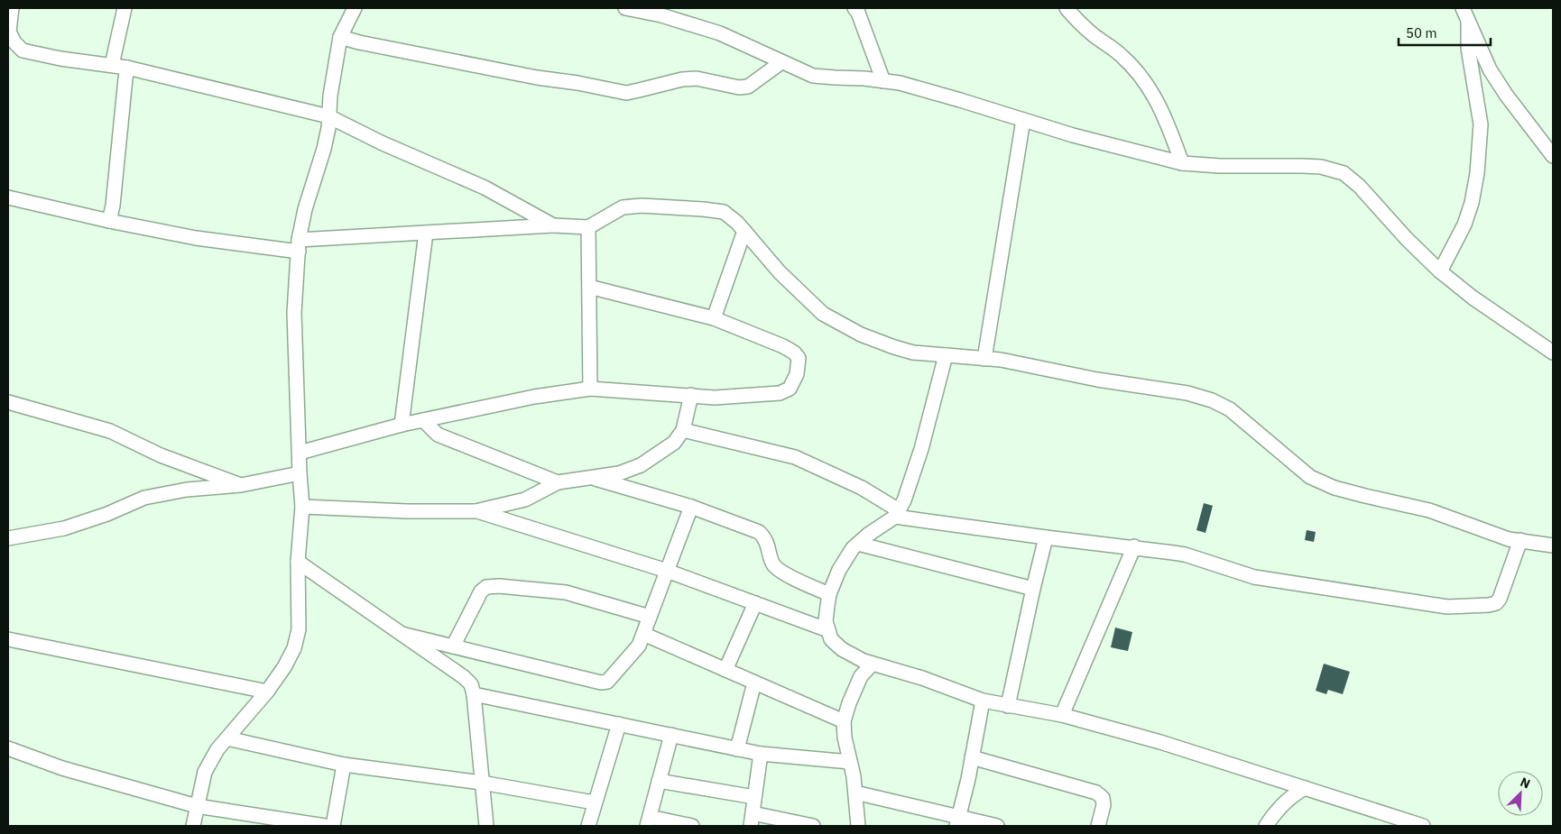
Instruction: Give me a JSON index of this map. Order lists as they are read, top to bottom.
{
  "scale_bar": "50 m",
  "north": "top right"
}
